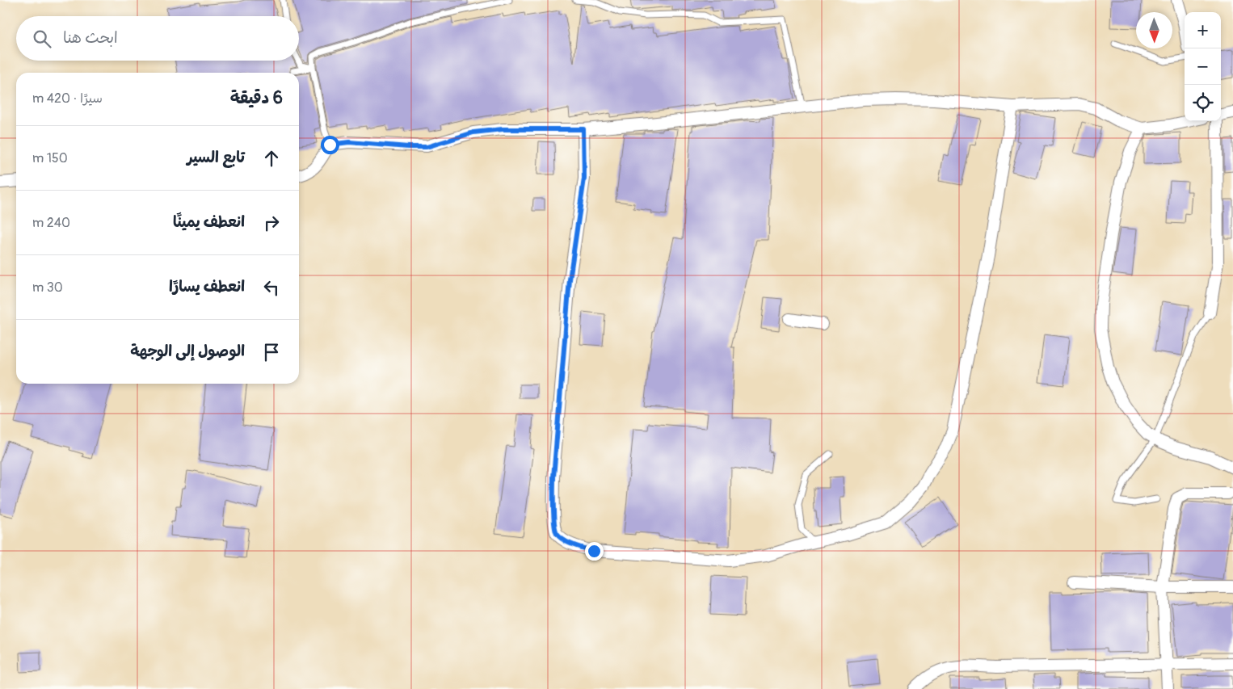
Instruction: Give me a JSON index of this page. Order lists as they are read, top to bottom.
{
  "north": "bottom",
  "page": {
    "map_buttons": ["+", "−"],
    "search": "ابحث هنا",
    "heading": ["6 دقيقة", "سيرًا · 420 m"],
    "list": [
      ["تابع السير", "150 m"],
      ["انعطف يمينًا", "240 m"],
      ["انعطف يسارًا", "30 m"],
      "الوصول إلى الوجهة"
    ]
  }
}
